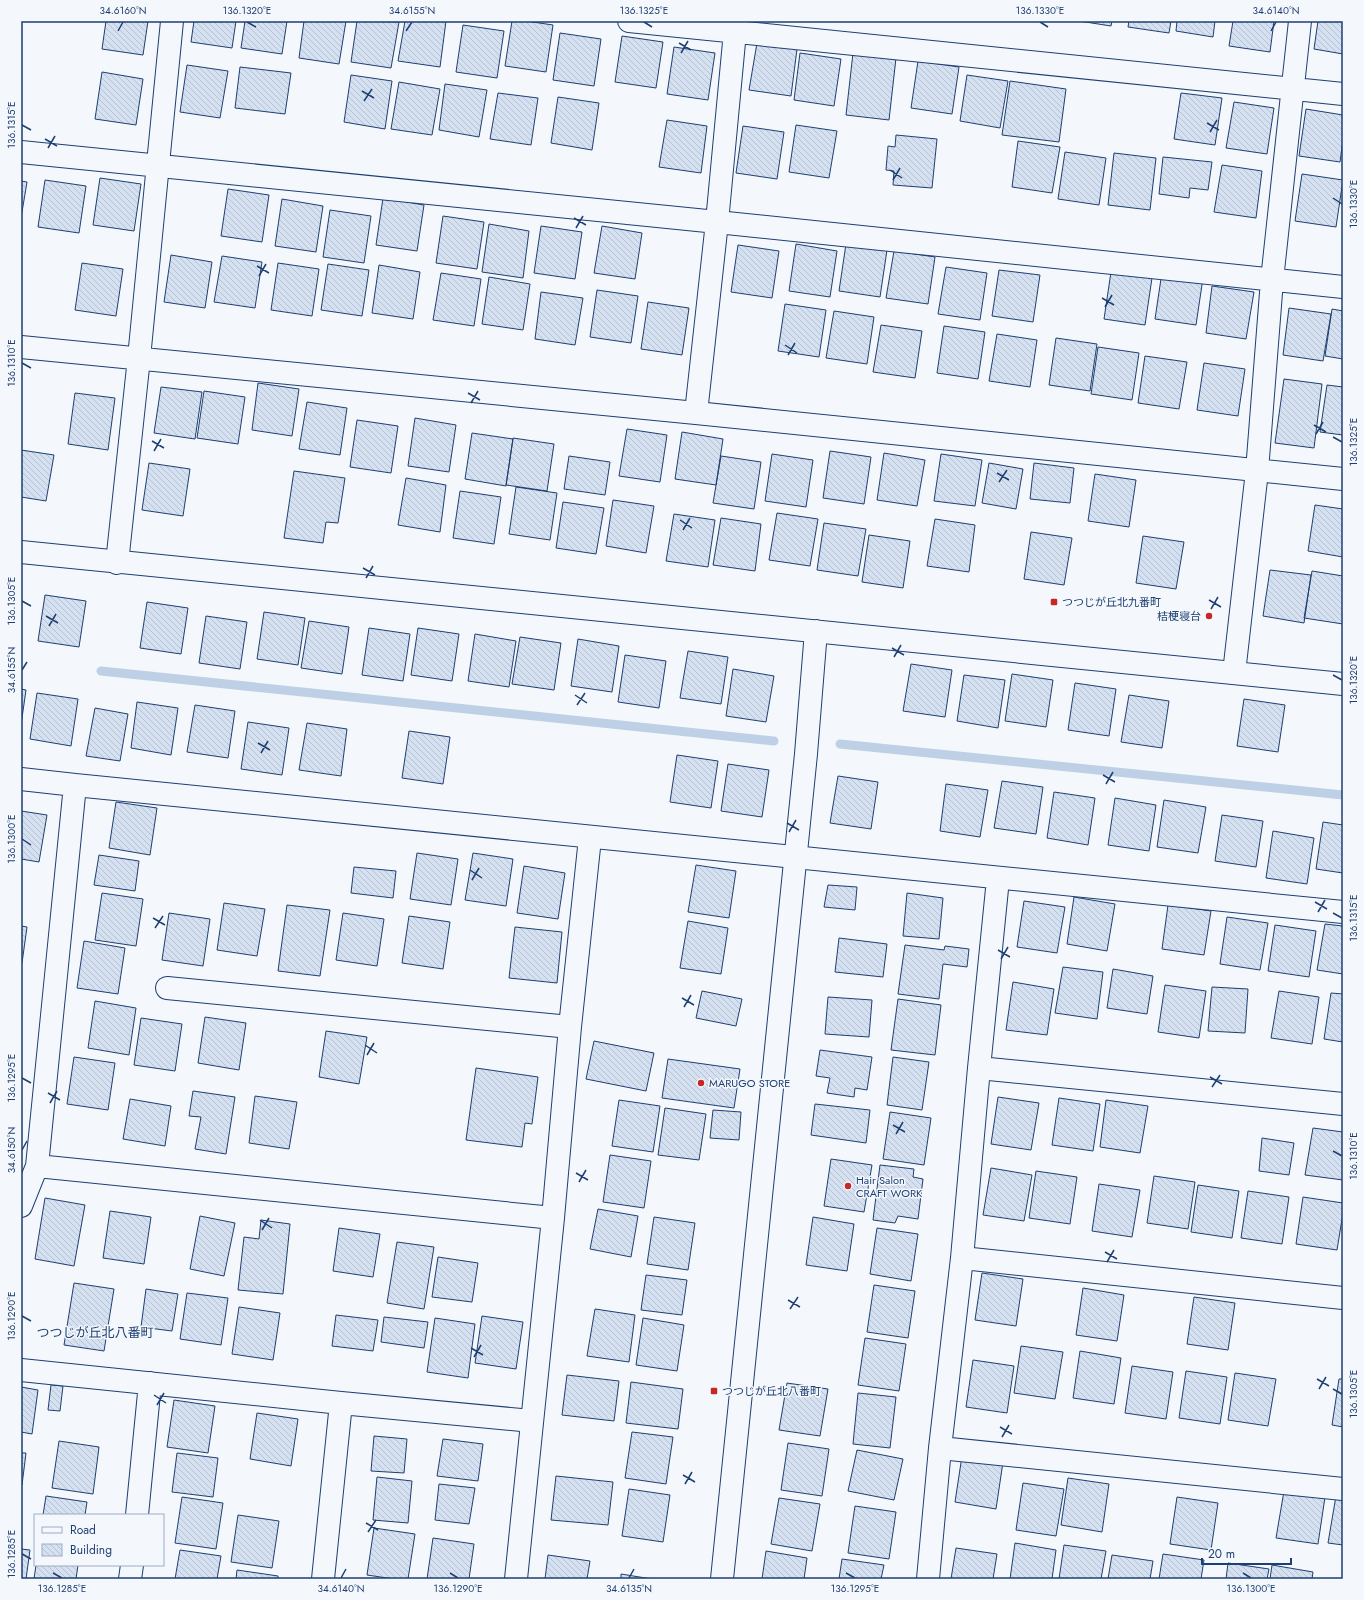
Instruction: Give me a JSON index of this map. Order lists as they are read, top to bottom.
{
  "districts": ["つつじが丘北八番町"],
  "places": {
    "transit": ["つつじが丘北九番町", "つつじが丘北八番町"],
    "other": ["桔梗寝台", "MARUGO STORE", "Hair Salon CRAFT WORK"]
  },
  "legend": ["Road", "Building"],
  "scale_bar": "20 m",
  "coordinates": [
    "34.6160°N",
    "136.1320°E",
    "34.6155°N",
    "136.1325°E",
    "136.1330°E",
    "34.6140°N",
    "136.1315°E",
    "136.1310°E",
    "136.1305°E",
    "136.1300°E",
    "136.1295°E",
    "34.6150°N",
    "136.1290°E",
    "136.1285°E",
    "34.6135°N"
  ]
}
